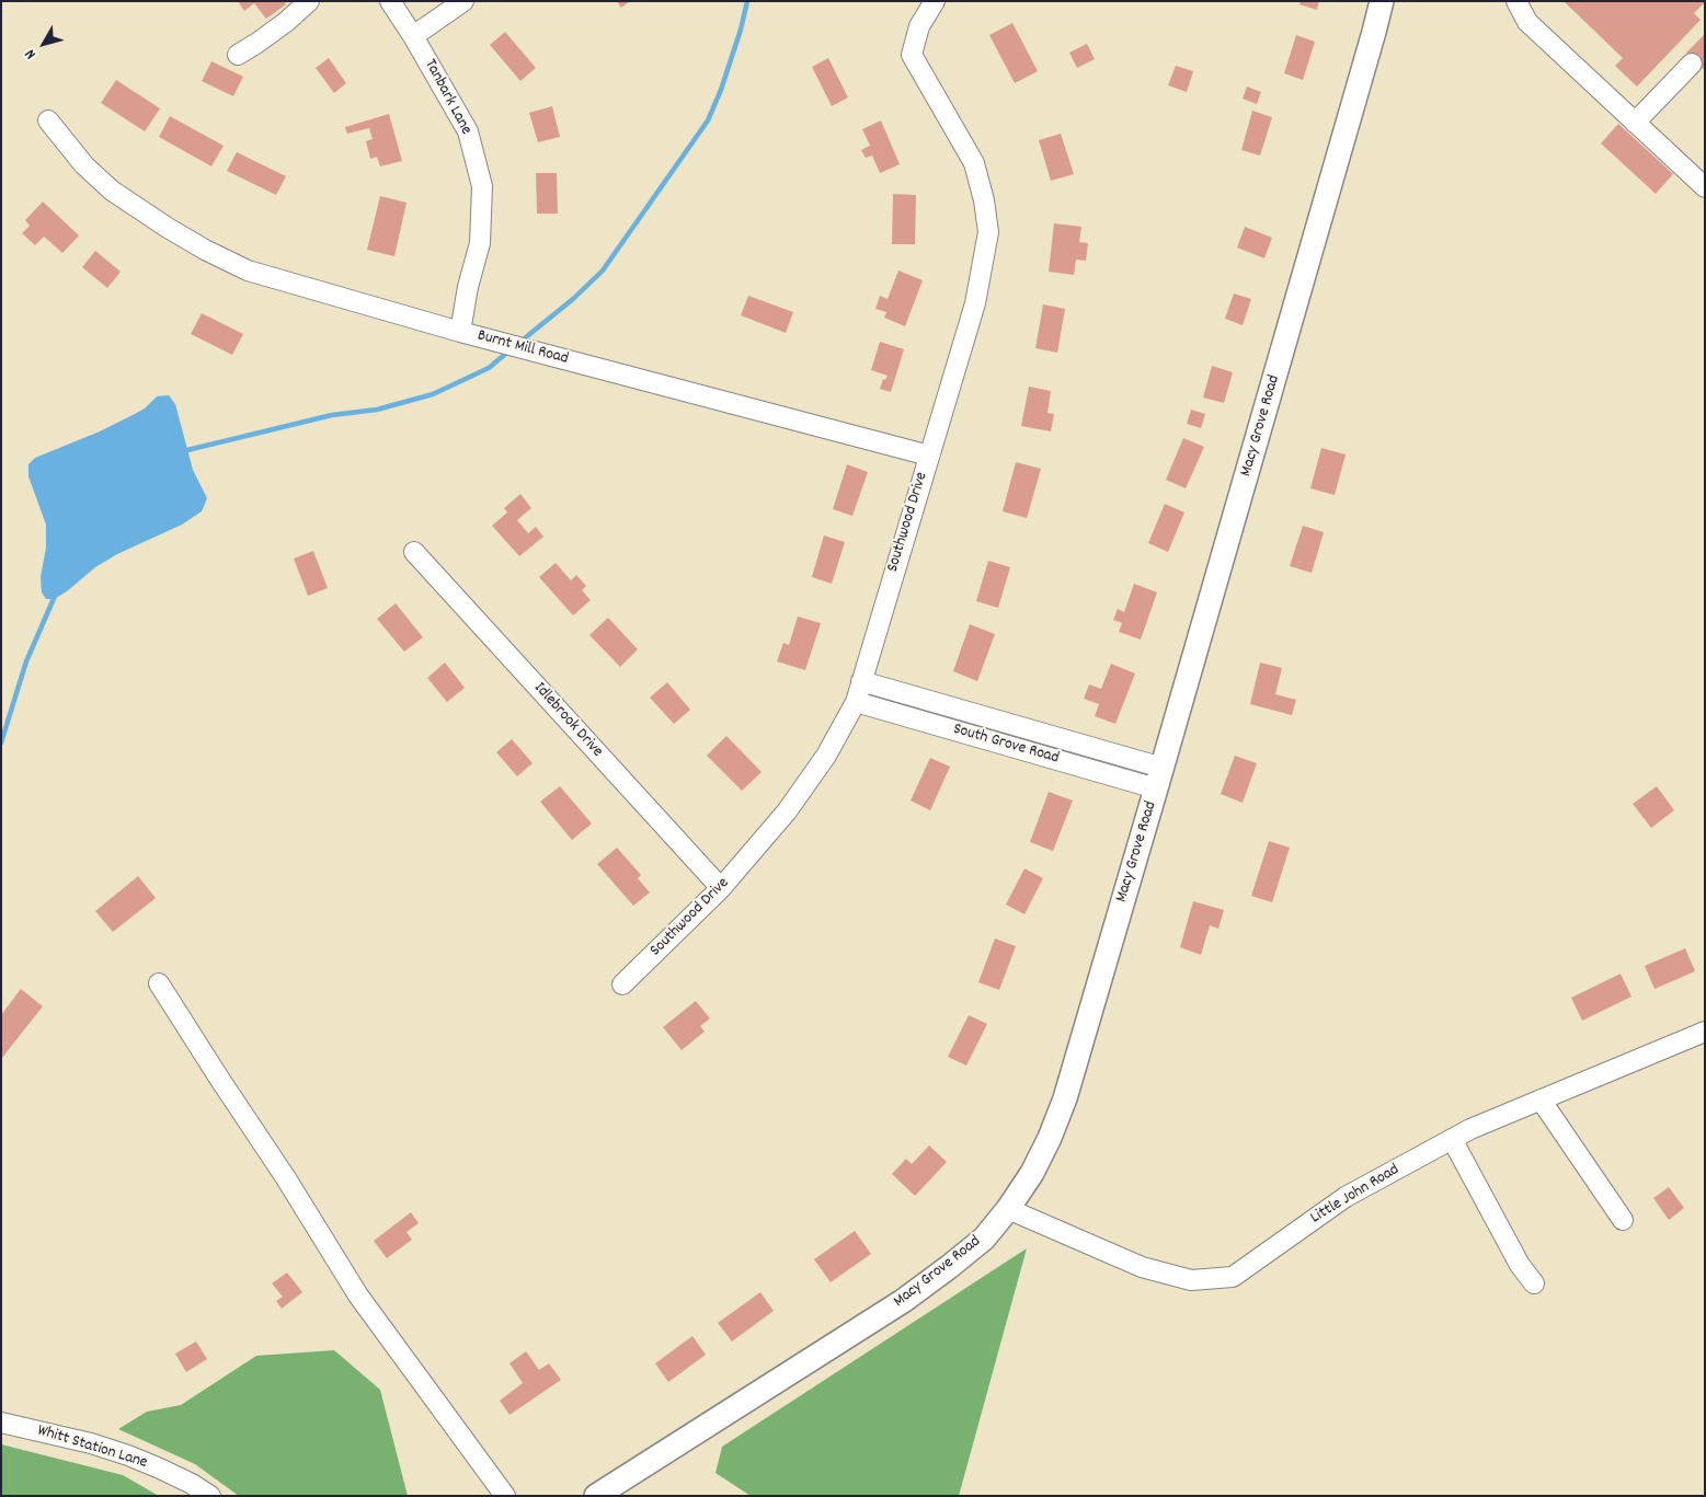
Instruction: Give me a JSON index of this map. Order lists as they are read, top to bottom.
{
  "streets": {
    "main road": ["Macy Grove Road"],
    "street": [
      "Tanbark Lane",
      "Burnt Mill Road",
      "Southwood Drive",
      "Idlebrook Drive",
      "South Grove Road",
      "Little John Road",
      "Whitt Station Lane"
    ]
  },
  "crossings": [
    ["Tanbark Lane", "Burnt Mill Road"],
    ["Burnt Mill Road", "Southwood Drive"],
    ["Macy Grove Road", "South Grove Road"],
    ["Macy Grove Road", "Little John Road"],
    ["Southwood Drive", "Idlebrook Drive"],
    ["Southwood Drive", "South Grove Road"]
  ],
  "north": "bottom left"
}
